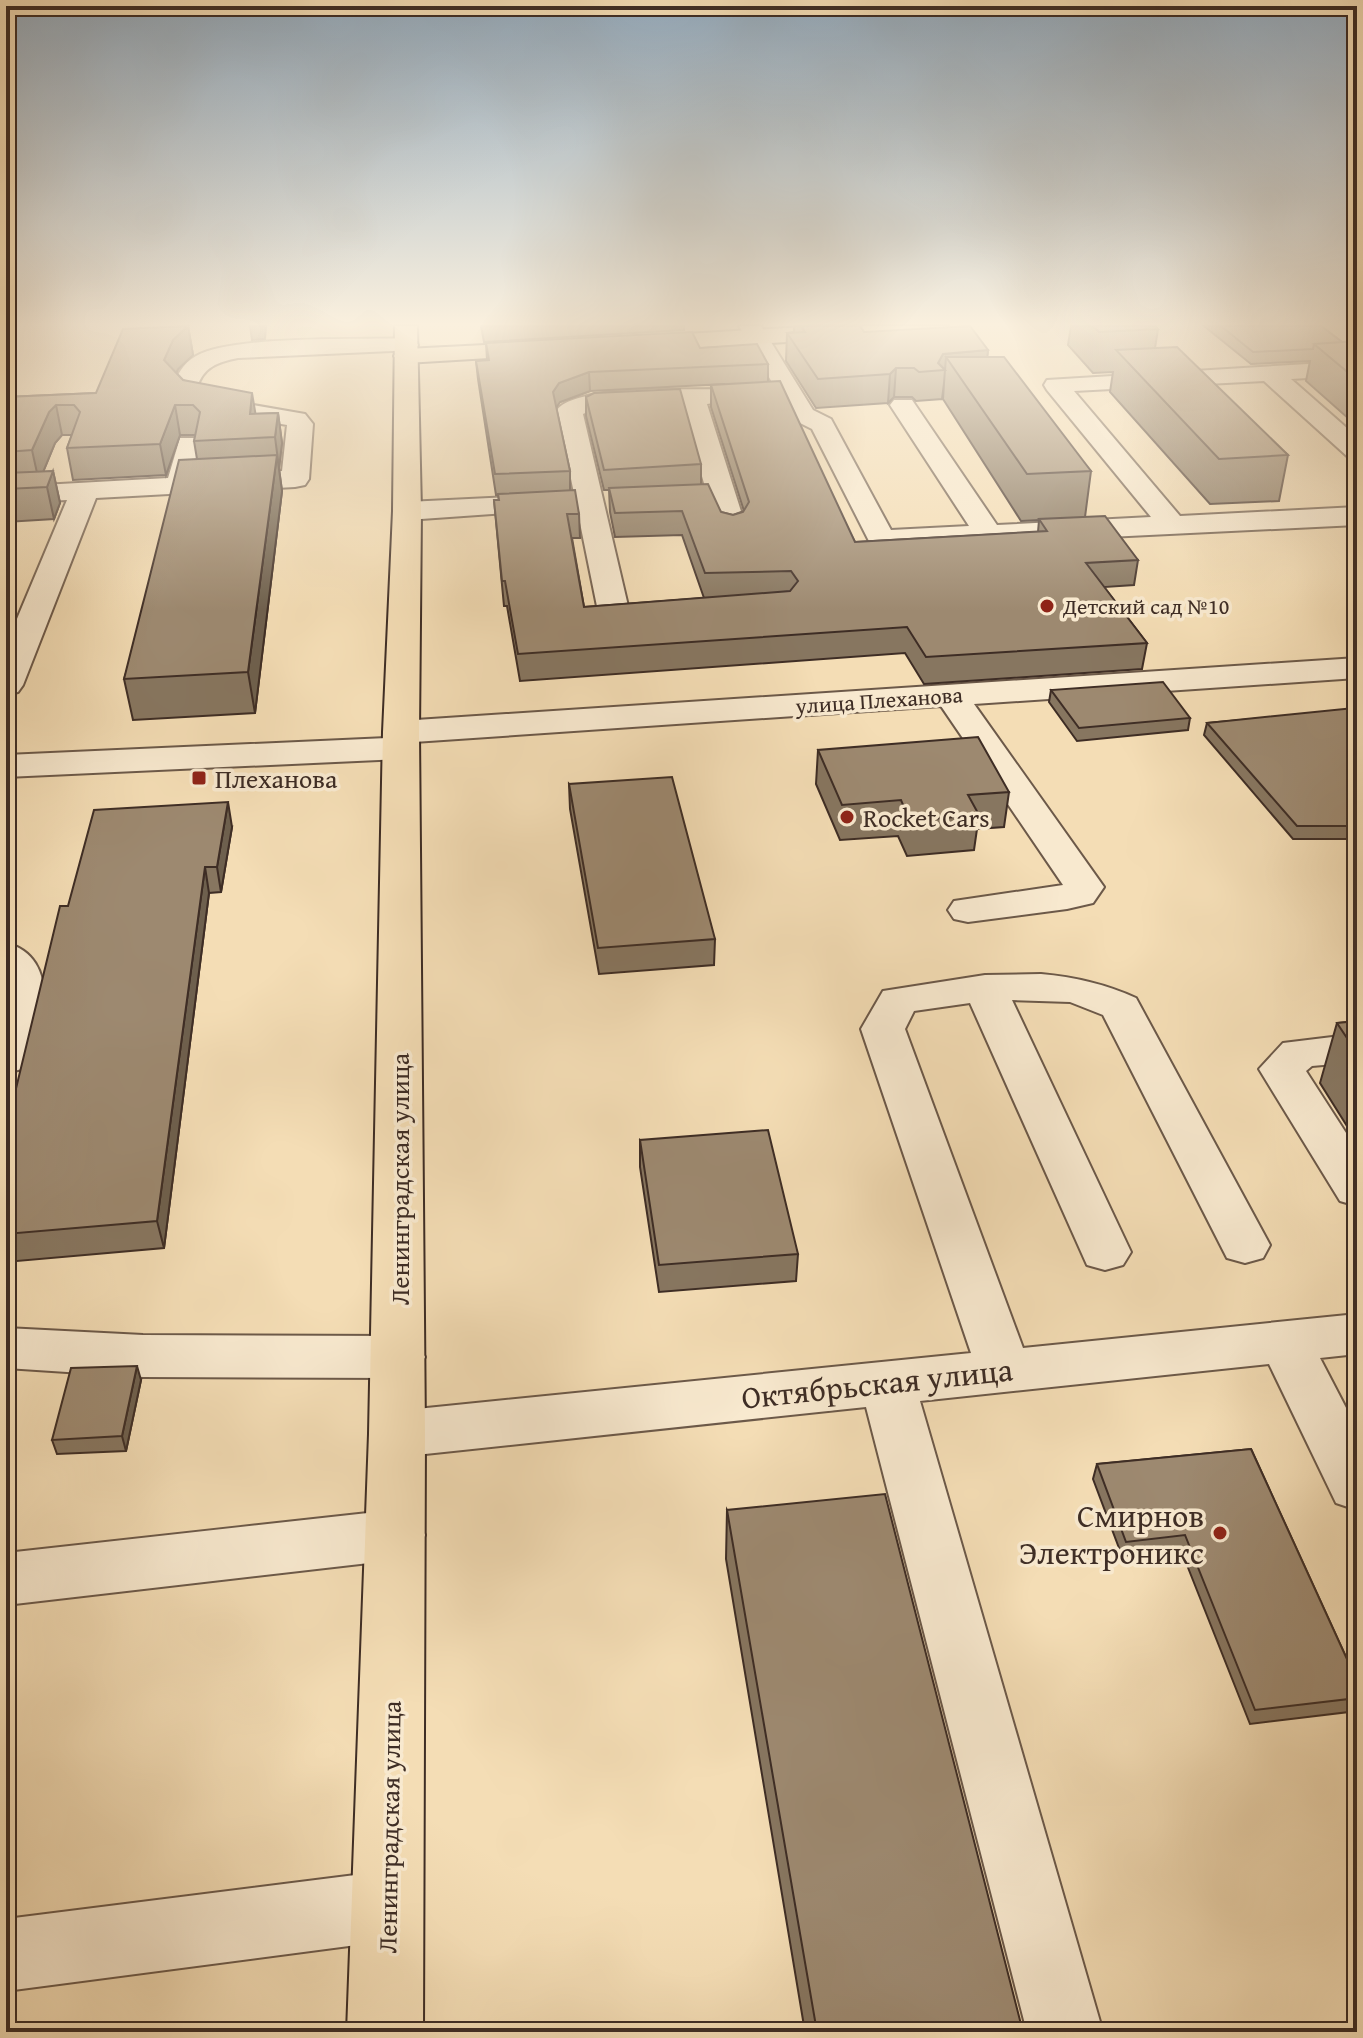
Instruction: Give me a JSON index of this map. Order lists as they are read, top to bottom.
{
  "streets": {
    "main road": ["Ленинградская улица"],
    "street": ["улица Плеханова", "Октябрьская улица"]
  },
  "crossings": [
    ["улица Плеханова", "Ленинградская улица"],
    ["Ленинградская улица", "Октябрьская улица"]
  ],
  "places": {
    "other": ["Детский сад №10", "Rocket Cars", "Смирнов Электроникс"],
    "transit": ["Плеханова"]
  }
}
